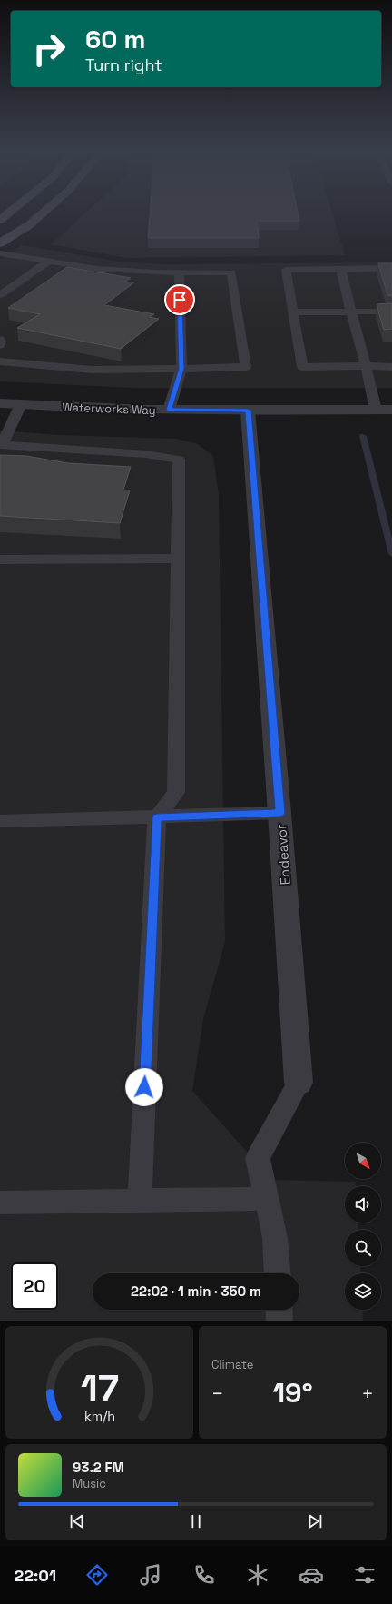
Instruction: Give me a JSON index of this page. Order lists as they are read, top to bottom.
{
  "streets": {
    "street": ["Waterworks Way", "Endeavor"]
  },
  "crossings": [
    ["Waterworks Way", "Endeavor"]
  ],
  "north": "bottom right",
  "page": {
    "turn": ["60 m", "Turn right"],
    "limit": "20",
    "trip": "22:02 · 1 min · 350 m",
    "tile": "Climate",
    "heat": ["−", "19°", "+"],
    "song": ["93.2 FM", "Music"],
    "tabs": "22:01",
    "gauge": ["17", "km/h"]
  }
}
